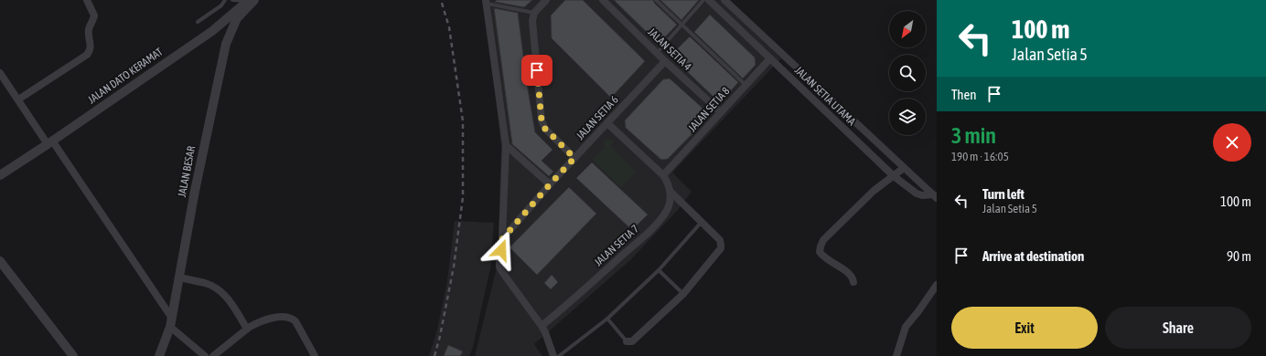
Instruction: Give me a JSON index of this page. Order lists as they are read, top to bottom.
{
  "streets": {
    "street": [
      "JALAN SETIA 4",
      "JALAN DATO KERAMAT",
      "JALAN SETIA UTAMA",
      "JALAN SETIA 8",
      "JALAN SETIA 6",
      "JALAN BESAR",
      "JALAN SETIA 7"
    ]
  },
  "crossings": [
    ["JALAN SETIA 4", "JALAN SETIA 8"],
    ["JALAN SETIA 4", "JALAN SETIA 6"],
    ["JALAN DATO KERAMAT", "JALAN BESAR"],
    ["JALAN SETIA UTAMA", "JALAN SETIA 8"],
    ["JALAN SETIA 8", "JALAN SETIA 7"],
    ["JALAN SETIA 6", "JALAN SETIA 7"]
  ],
  "north": "bottom left",
  "page": {
    "turn": ["100 m", "Jalan Setia 5"],
    "then": "Then",
    "heading": ["3 min", "190 m · 16:05"],
    "list": [
      {
        "name": "Turn left",
        "note": "Jalan Setia 5",
        "value": "100 m"
      },
      {
        "name": "Arrive at destination",
        "value": "90 m"
      }
    ],
    "buttons": ["Exit", "Share"]
  }
}
